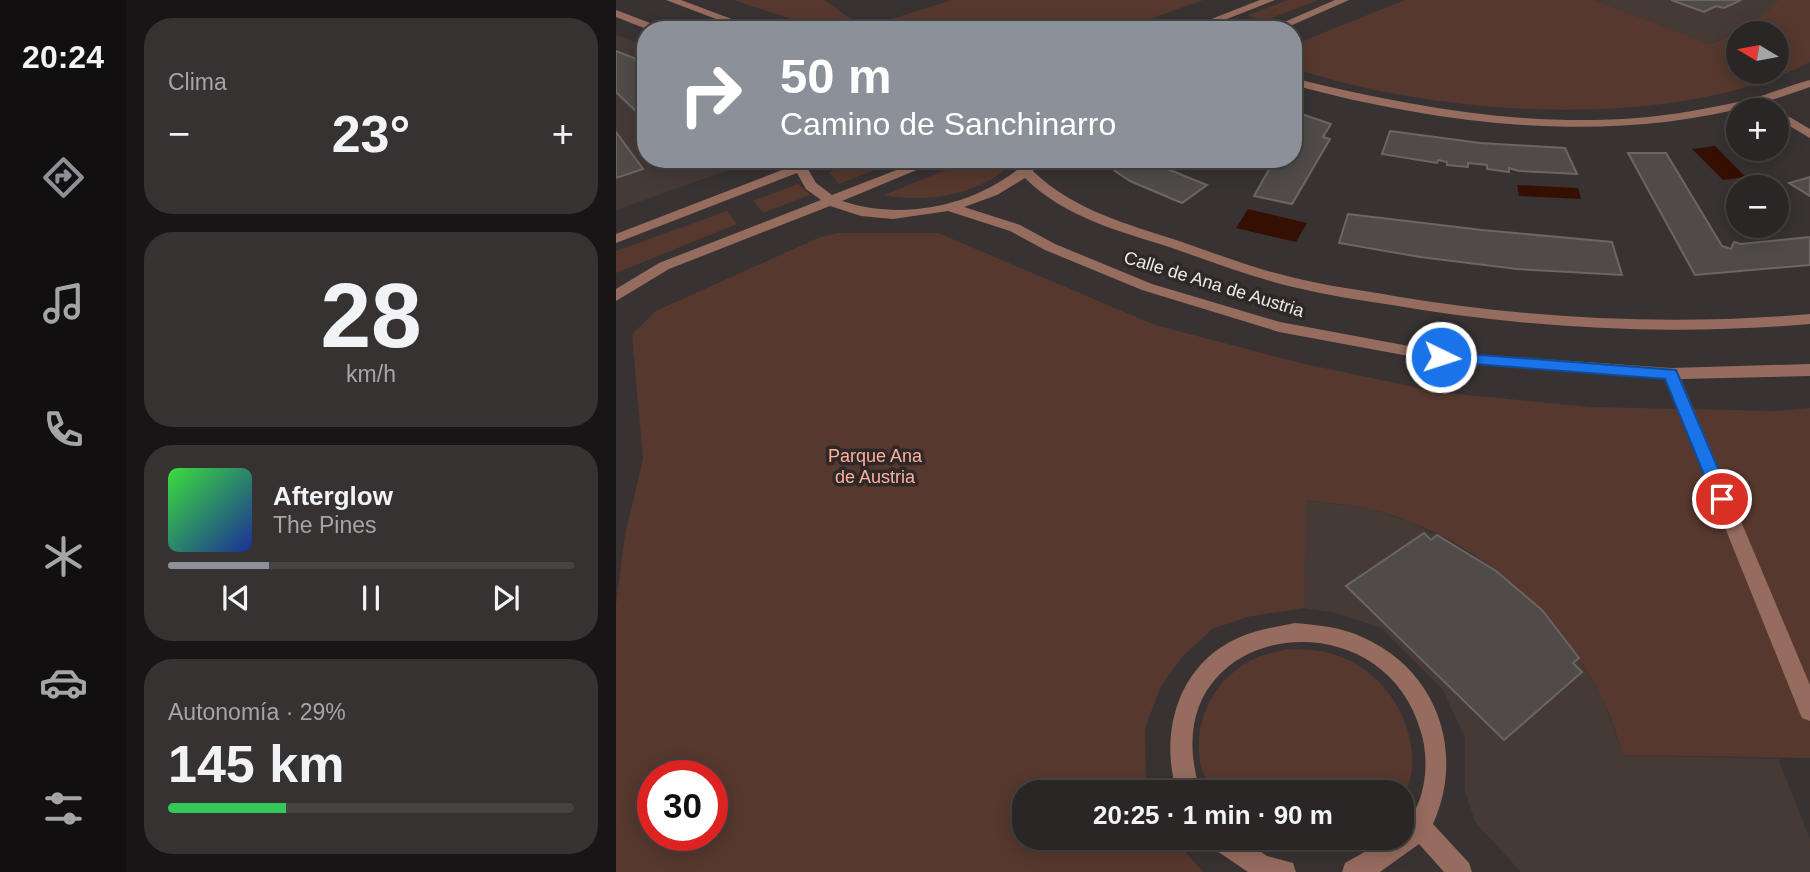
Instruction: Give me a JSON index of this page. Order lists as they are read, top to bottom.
{
  "streets": {
    "street": ["Calle de Ana de Austria"]
  },
  "parks": ["Parque Ana de Austria"],
  "north": "left",
  "page": {
    "tabs": "20:24",
    "tile": [
      "Clima",
      ["28", "km/h"],
      ["Autonomía · 29%", "145 km"]
    ],
    "map_buttons": ["+", "−"],
    "turn": ["50 m", "Camino de Sanchinarro"],
    "heat": ["−", "23°", "+"],
    "song": ["Afterglow", "The Pines"],
    "limit": "30",
    "trip": "20:25 · 1 min · 90 m"
  }
}
